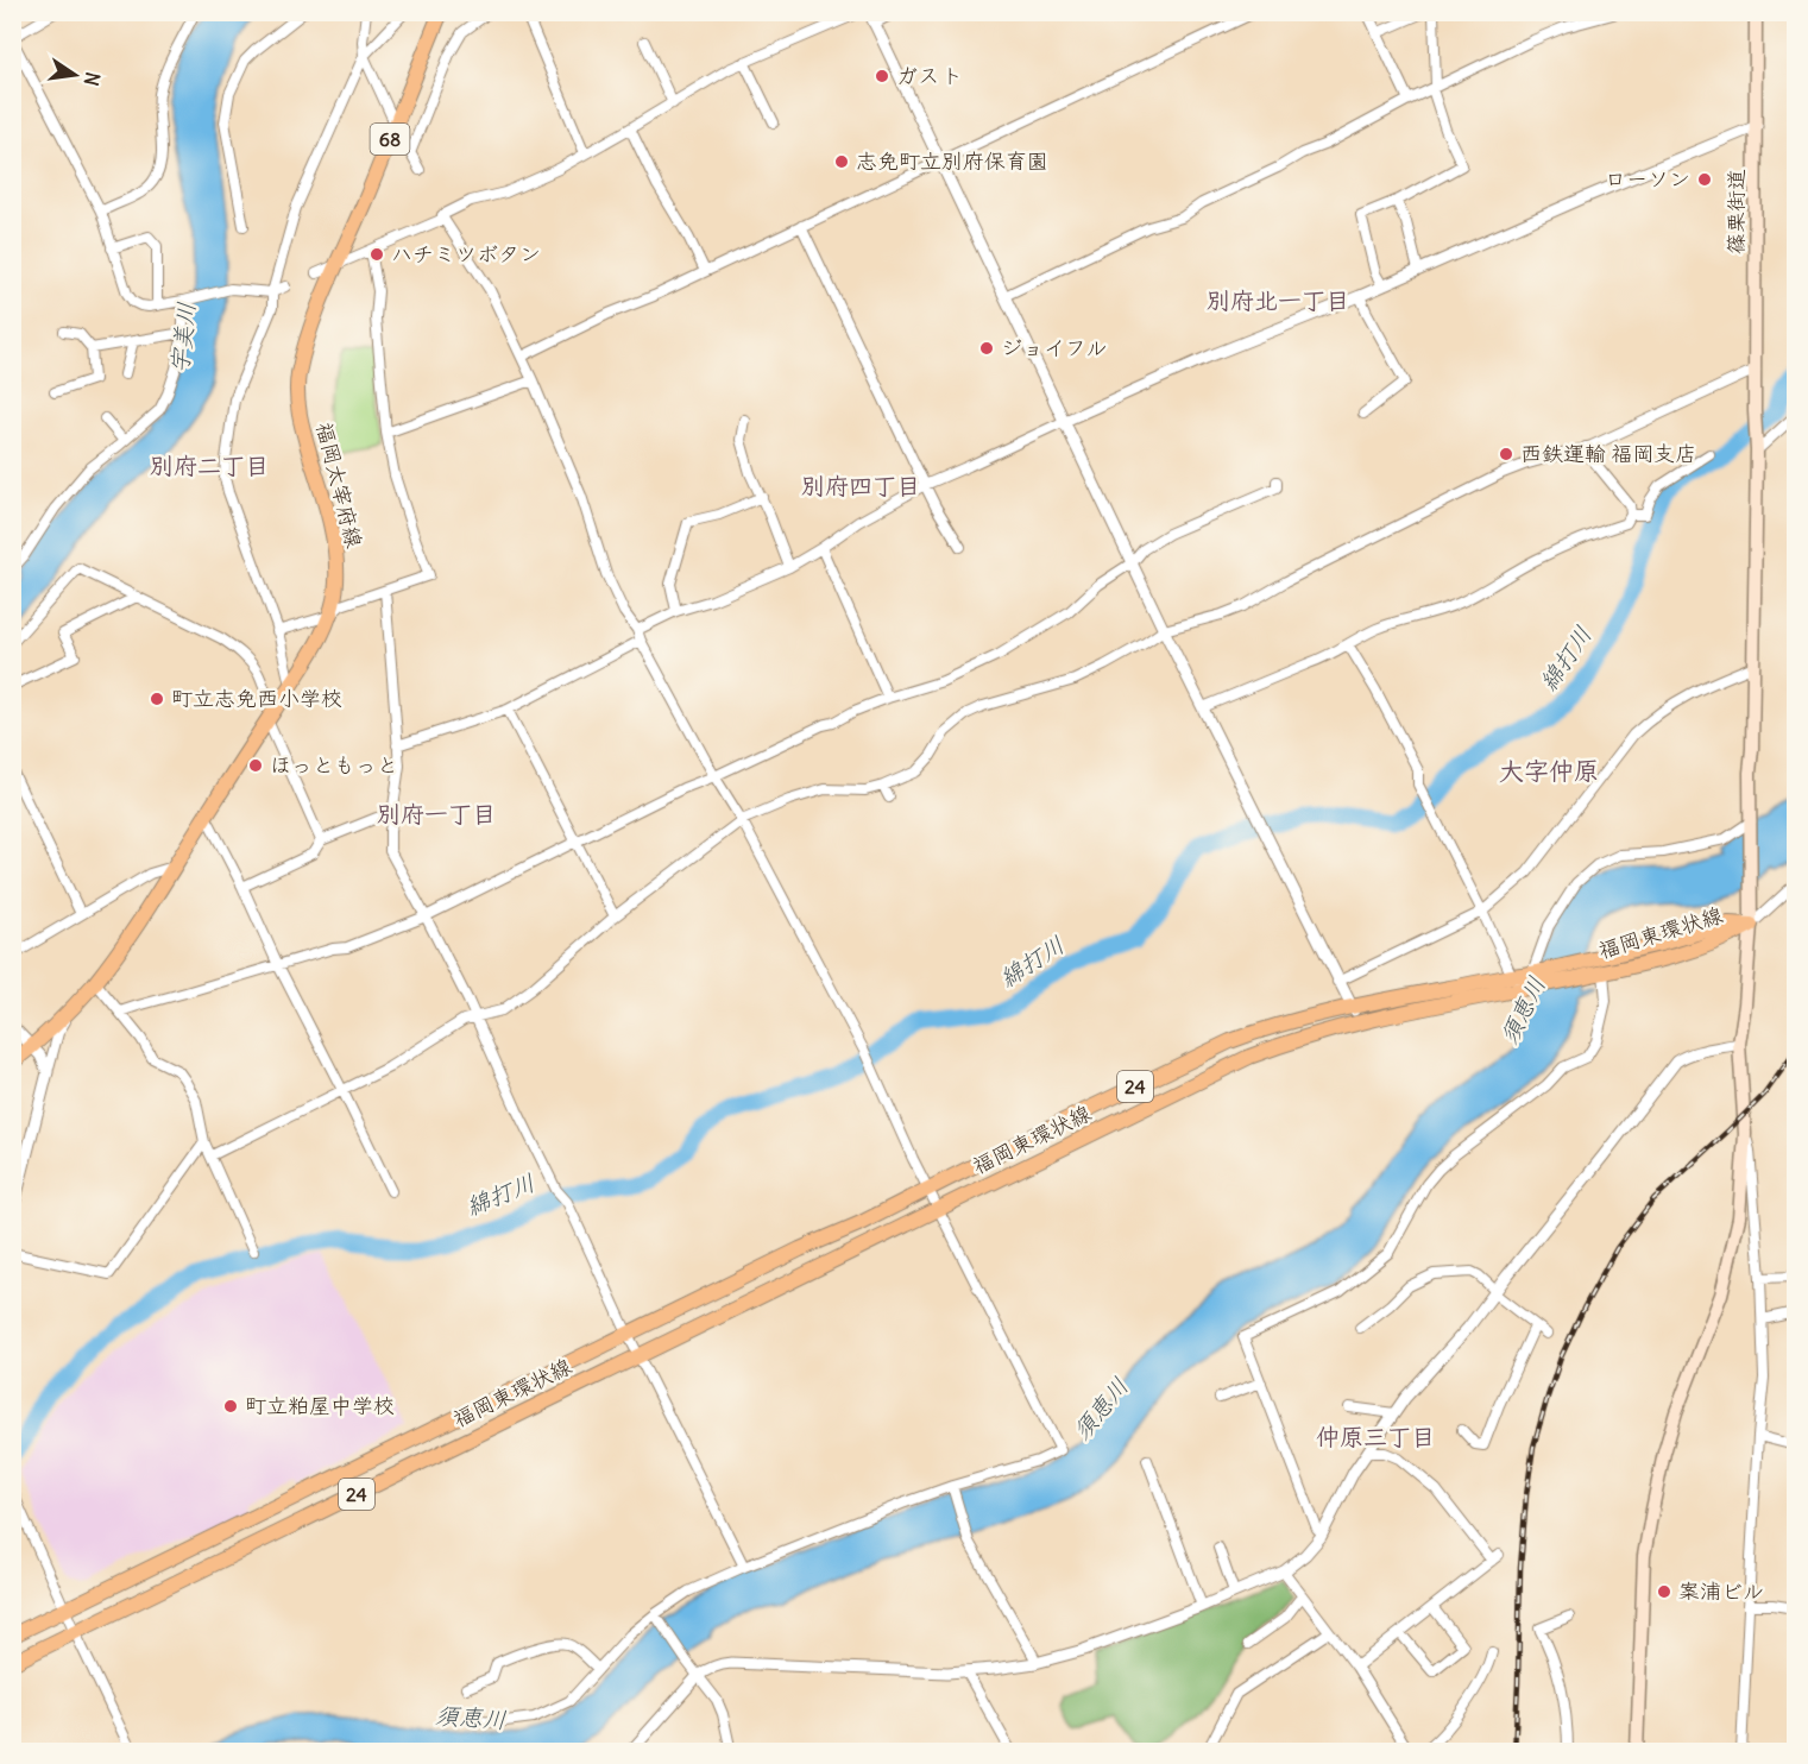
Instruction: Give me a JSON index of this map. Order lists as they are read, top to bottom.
{
  "streets": {
    "main road": [
      "68",
      "篠栗街道",
      "福岡太宰府線",
      "福岡東環状線",
      "24"
    ]
  },
  "districts": [
    "別府北一丁目",
    "別府二丁目",
    "別府四丁目",
    "大字仲原",
    "別府一丁目",
    "仲原三丁目"
  ],
  "water": ["宇美川", "綿打川", "須恵川"],
  "places": [
    "ガスト",
    "志免町立別府保育園",
    "ローソン",
    "ハチミツボタン",
    "ジョイフル",
    "西鉄運輸 福岡支店",
    "町立志免西小学校",
    "ほっともっと",
    "町立粕屋中学校",
    "案浦ビル"
  ],
  "north": "right"
}
